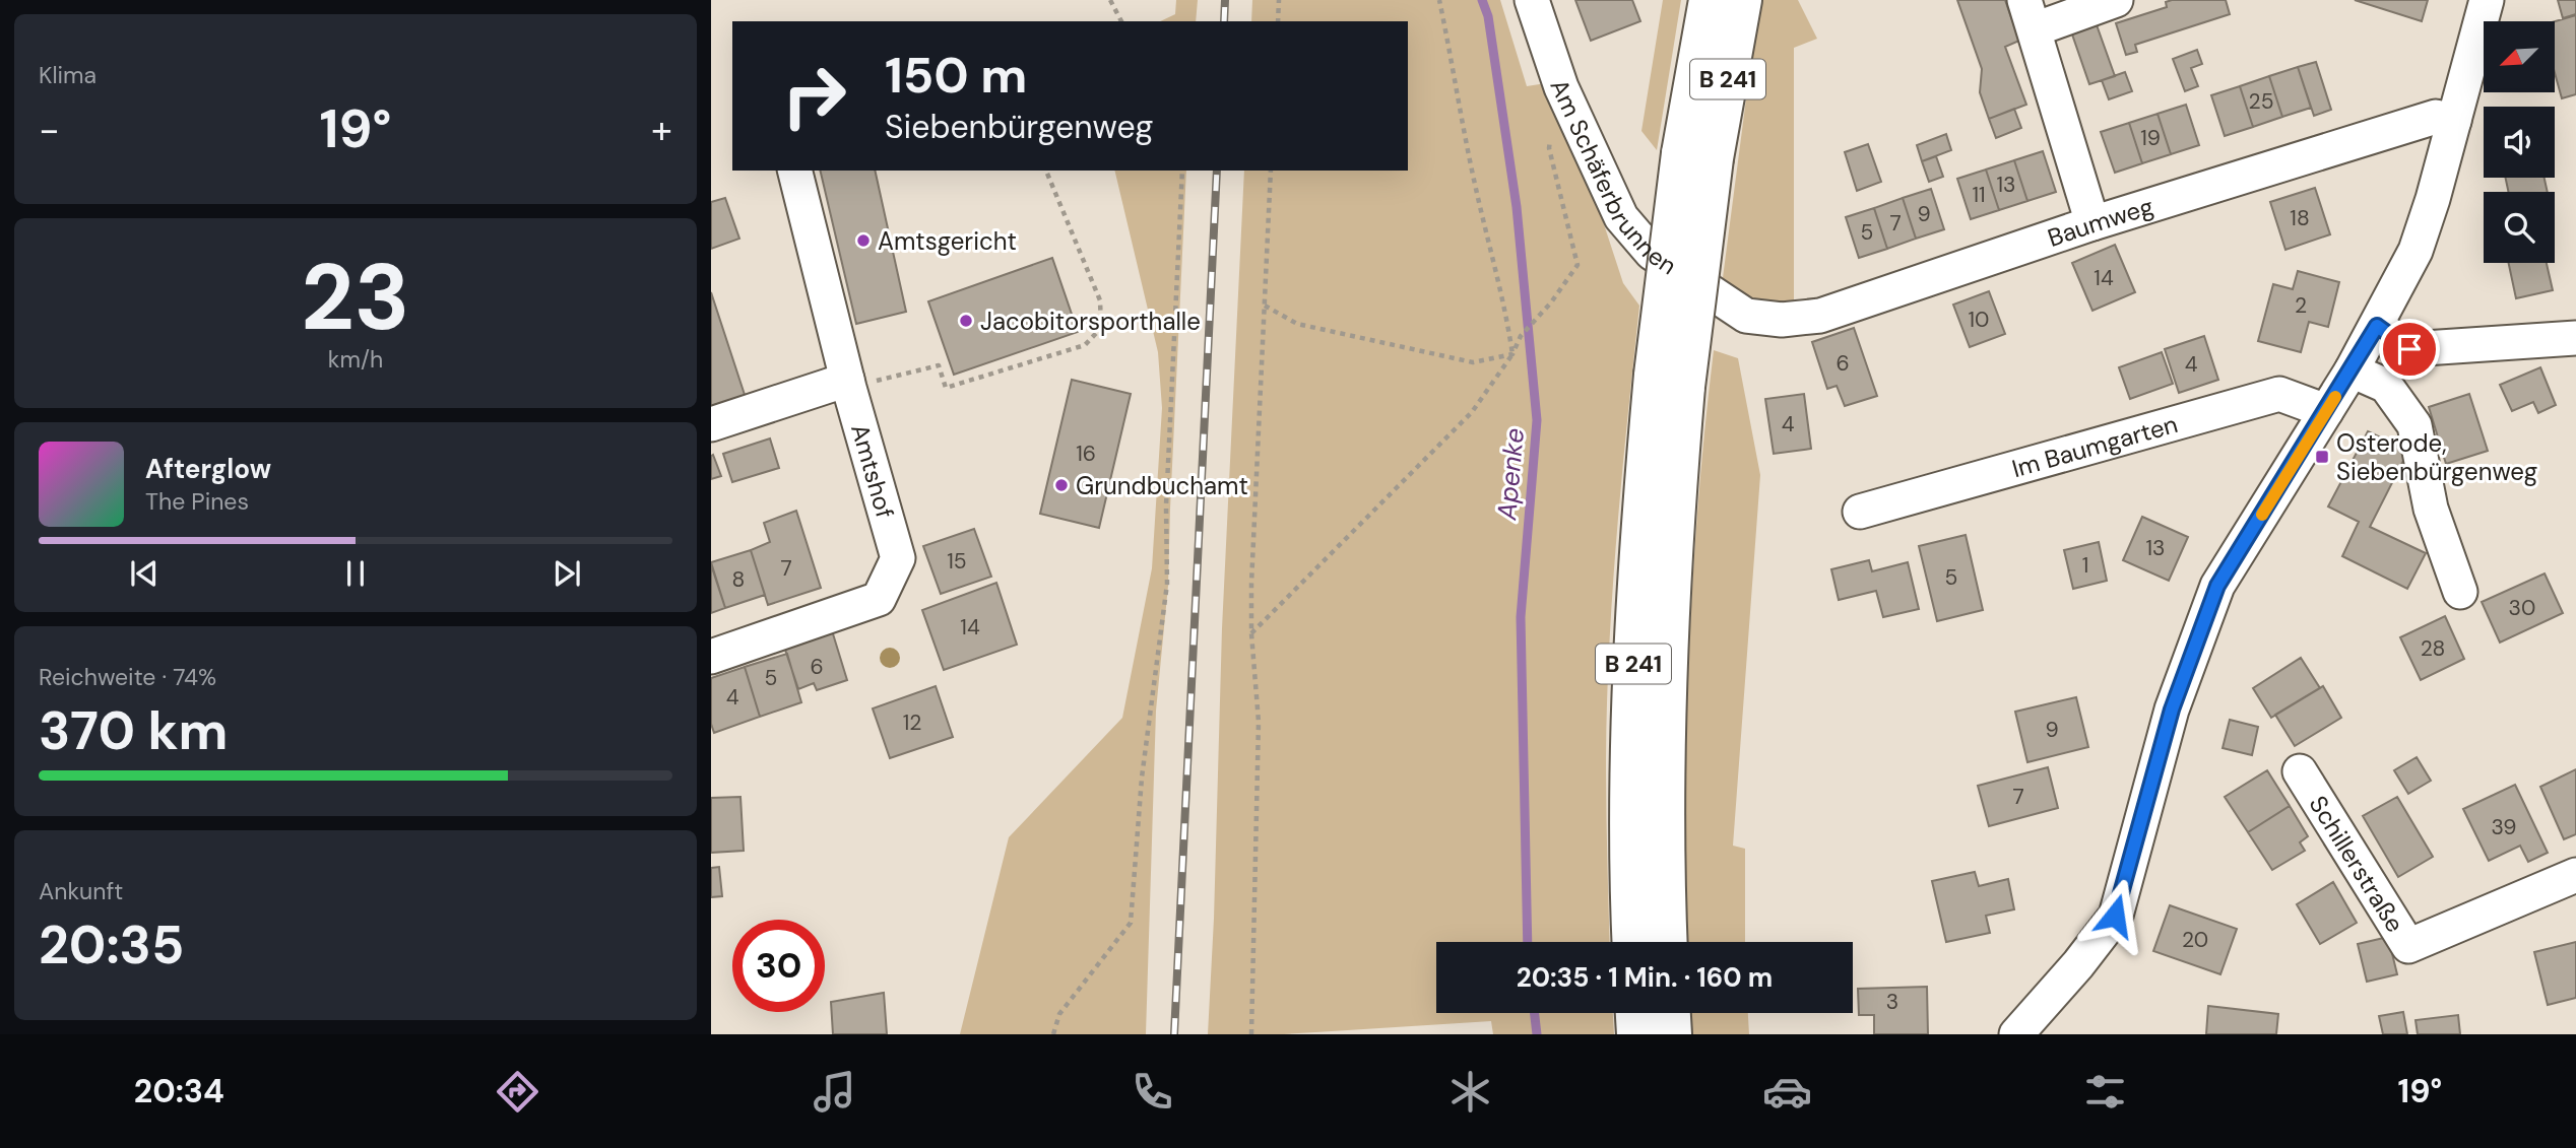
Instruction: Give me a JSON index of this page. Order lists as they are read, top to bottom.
{
  "streets": {
    "highway": ["B 241"],
    "street": [
      "Am Schäferbrunnen",
      "Baumweg",
      "Im Baumgarten",
      "Amtshof",
      "Schillerstraße"
    ]
  },
  "crossings": [
    ["Am Schäferbrunnen", "Baumweg"]
  ],
  "water": ["Apenke"],
  "places": {
    "other": ["Amtsgericht", "Jacobitorsporthalle", "Grundbuchamt"],
    "transit": ["Osterode, Siebenbürgenweg"]
  },
  "house_numbers": [
    "25",
    "19",
    "13",
    "11",
    "9",
    "18",
    "7",
    "5",
    "14",
    "2",
    "10",
    "6",
    "4",
    "4",
    "16",
    "13",
    "15",
    "1",
    "7",
    "5",
    "8",
    "30",
    "14",
    "28",
    "6",
    "5",
    "4",
    "12",
    "9",
    "7",
    "39",
    "20",
    "3"
  ],
  "north": "bottom left",
  "page": {
    "tile": [
      "Klima",
      ["23", "km/h"],
      ["Reichweite · 74%", "370 km"],
      ["Ankunft", "20:35"]
    ],
    "turn": ["150 m", "Siebenbürgenweg"],
    "heat": ["−", "19°", "+"],
    "song": ["Afterglow", "The Pines"],
    "limit": "30",
    "trip": "20:35 · 1 Min. · 160 m",
    "tabs": ["20:34", "19°"]
  }
}
